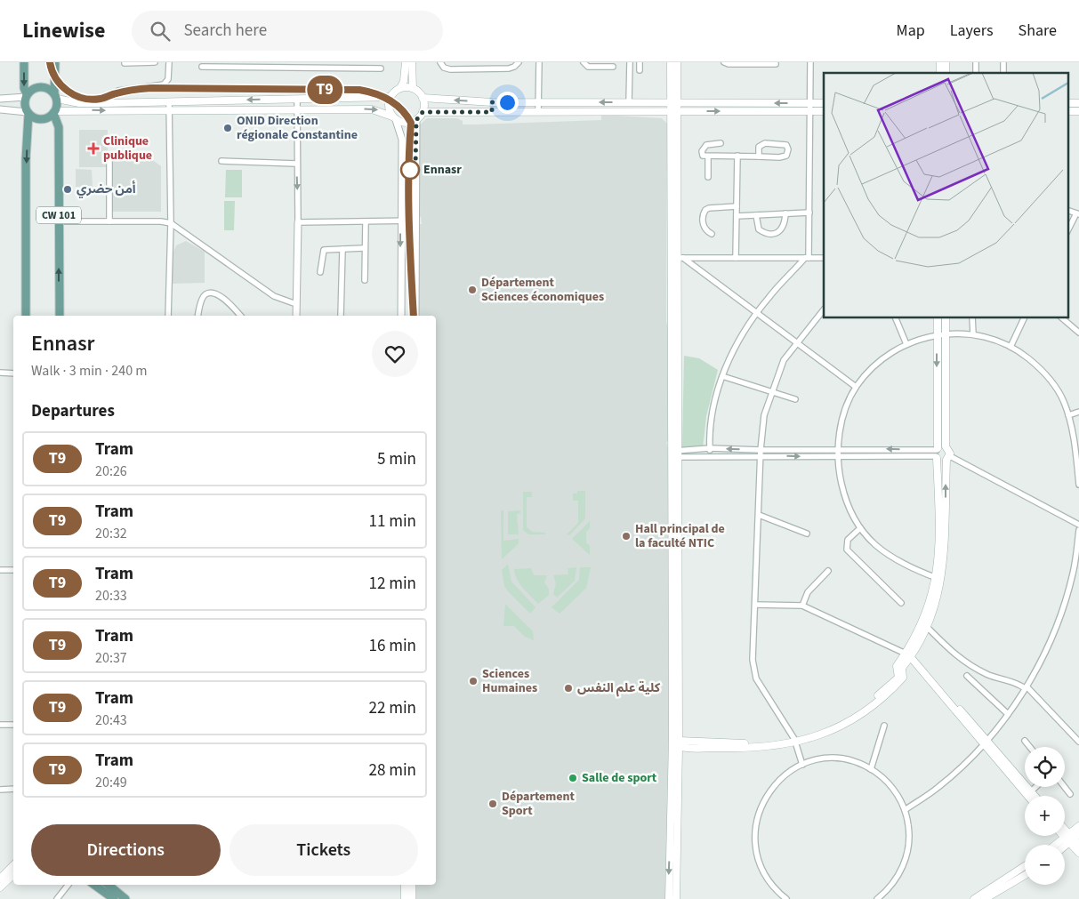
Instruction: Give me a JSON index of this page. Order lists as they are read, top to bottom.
{
  "streets": {
    "main road": ["CW 101"]
  },
  "places": {
    "other": [
      "ONID Direction régionale Constantine",
      "Ennasr",
      "أمن حضري",
      "Département Sciences économiques",
      "Hall principal de la faculté NTIC",
      "Sciences Humaines",
      "كلية علم النفس",
      "Salle de sport",
      "Département Sport"
    ],
    "health": ["Clinique publique"]
  },
  "lines": ["tram line T9"],
  "page": {
    "header": "Linewise",
    "search": "Search here",
    "nav": ["Map", "Layers", "Share"],
    "on_map": "T9",
    "heading": [
      ["Ennasr", "Walk · 3 min · 240 m"],
      "Departures"
    ],
    "list": [
      {
        "mark": "T9",
        "name": "Tram",
        "note": "20:26",
        "value": "5 min"
      },
      {
        "mark": "T9",
        "name": "Tram",
        "note": "20:32",
        "value": "11 min"
      },
      {
        "mark": "T9",
        "name": "Tram",
        "note": "20:33",
        "value": "12 min"
      },
      {
        "mark": "T9",
        "name": "Tram",
        "note": "20:37",
        "value": "16 min"
      },
      {
        "mark": "T9",
        "name": "Tram",
        "note": "20:43",
        "value": "22 min"
      },
      {
        "mark": "T9",
        "name": "Tram",
        "note": "20:49",
        "value": "28 min"
      }
    ],
    "map_buttons": ["+", "−"],
    "buttons": ["Directions", "Tickets"]
  }
}
